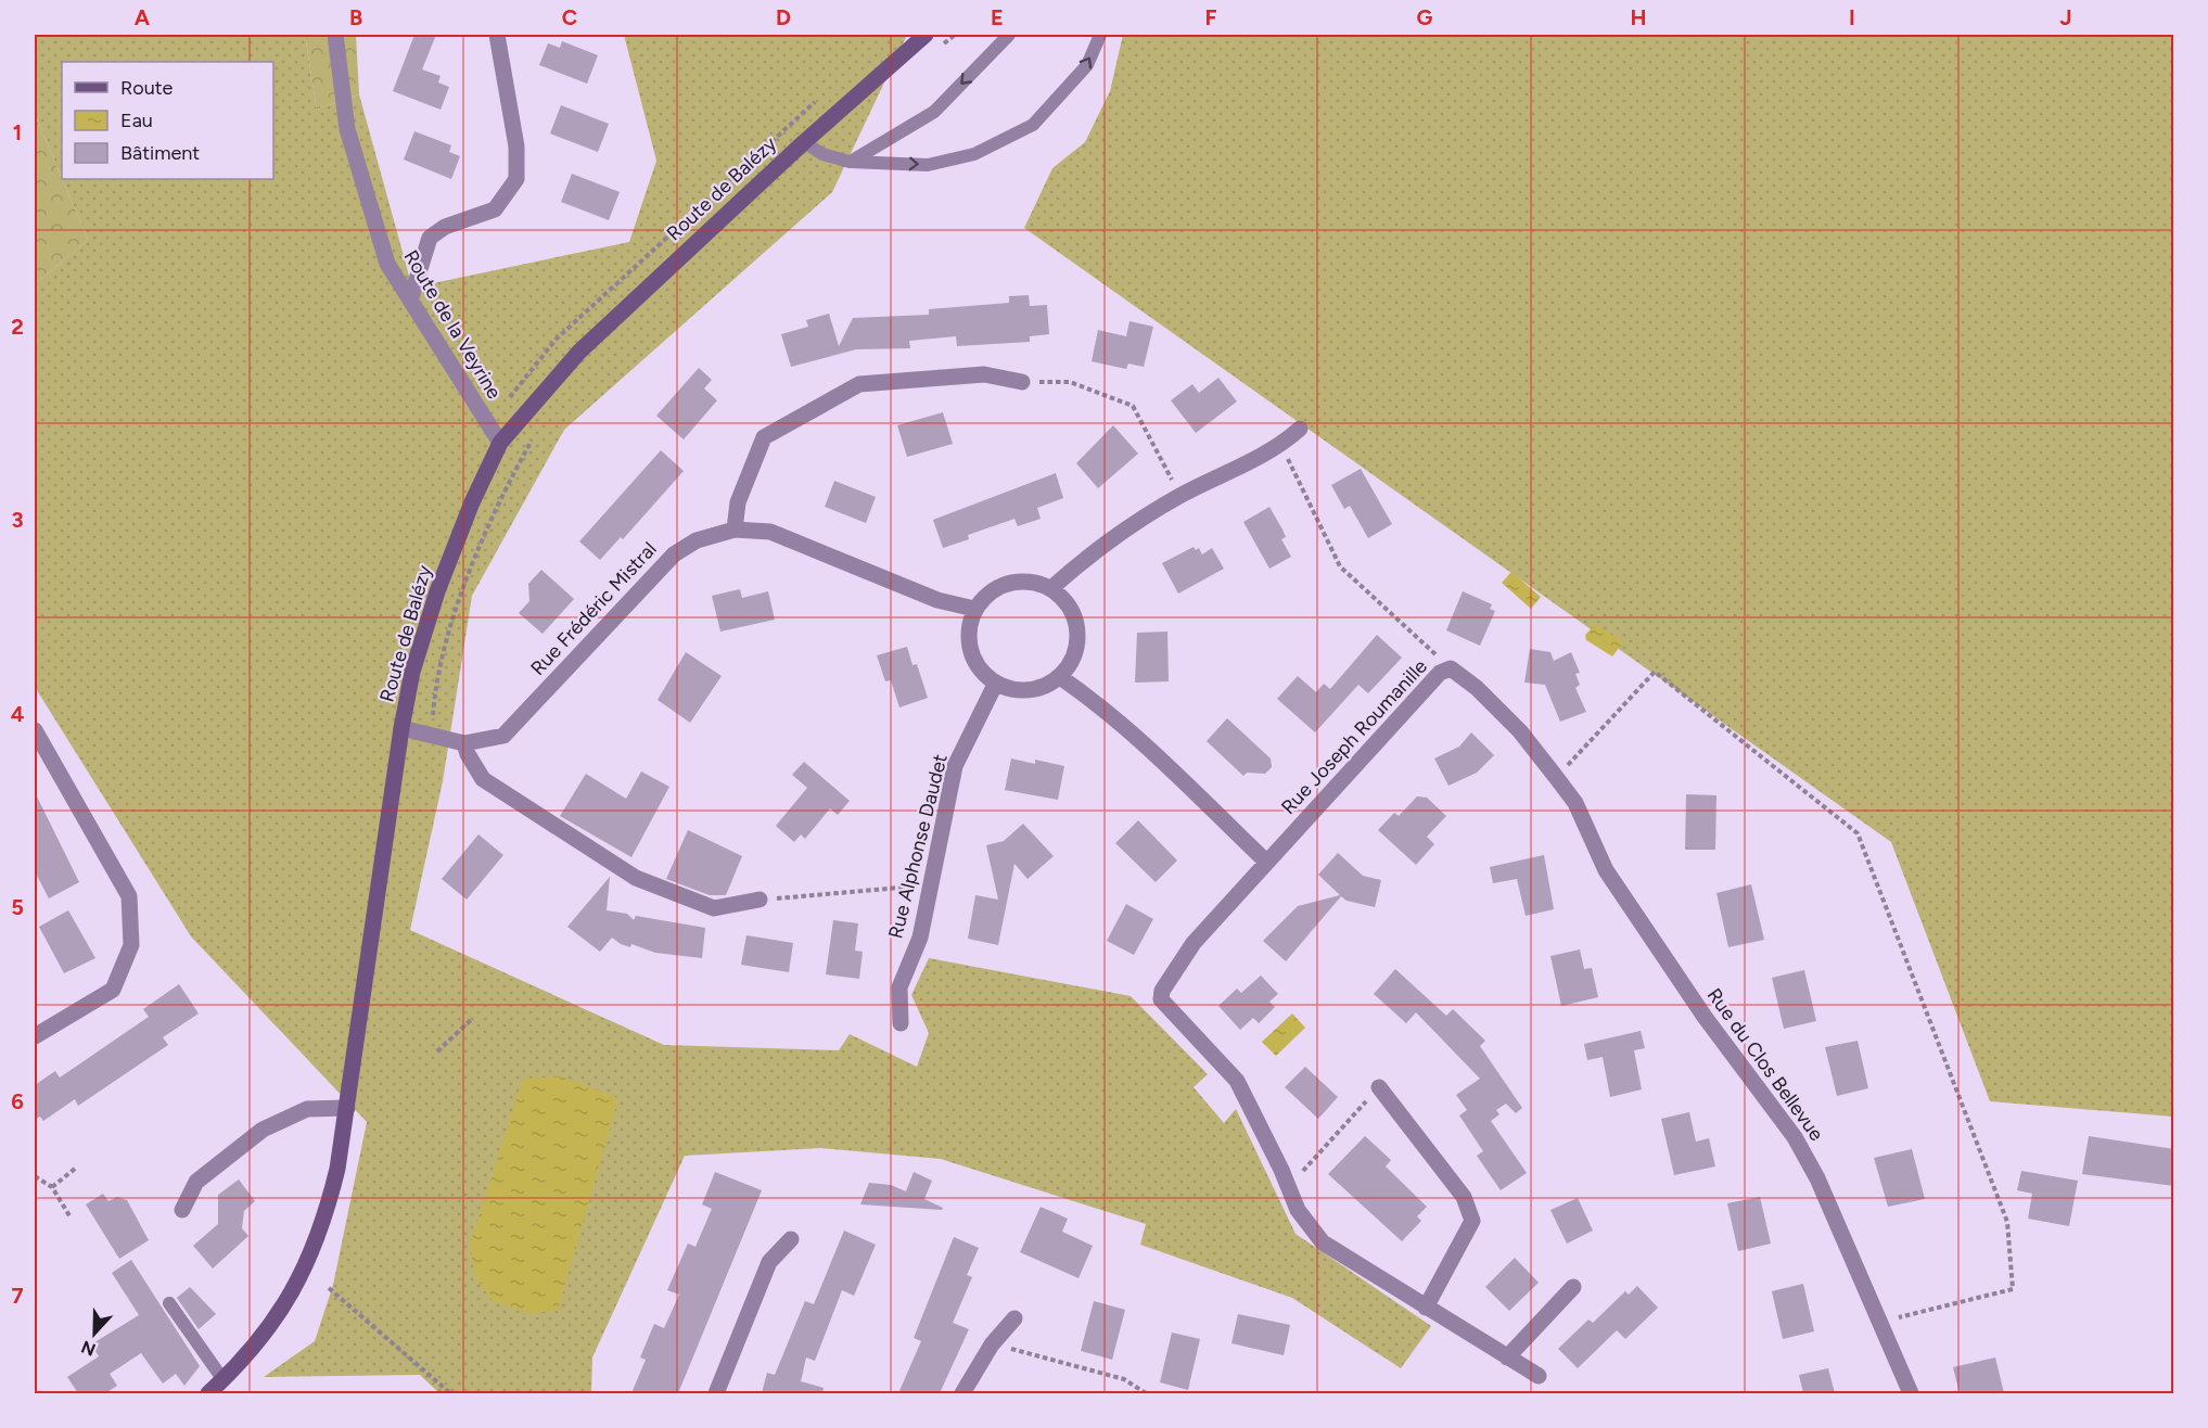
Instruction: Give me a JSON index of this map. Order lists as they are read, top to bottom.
{
  "streets": {
    "main road": ["Route de Balézy"],
    "street": [
      "Route de la Veyrine",
      "Rue Frédéric Mistral",
      "Rue Joseph Roumanille",
      "Rue Alphonse Daudet",
      "Rue du Clos Bellevue"
    ]
  },
  "crossings": [
    ["Route de Balézy", "Route de la Veyrine"],
    ["Route de Balézy", "Rue Frédéric Mistral"],
    ["Rue Frédéric Mistral", "Rue Alphonse Daudet"],
    ["Rue Joseph Roumanille", "Rue du Clos Bellevue"]
  ],
  "legend": ["Route", "Eau", "Bâtiment"],
  "north": "bottom",
  "grid": {
    "columns": [
      "A",
      "B",
      "C",
      "D",
      "E",
      "F",
      "G",
      "H",
      "I",
      "J"
    ],
    "rows": [
      "1",
      "2",
      "3",
      "4",
      "5",
      "6",
      "7"
    ]
  }
}
